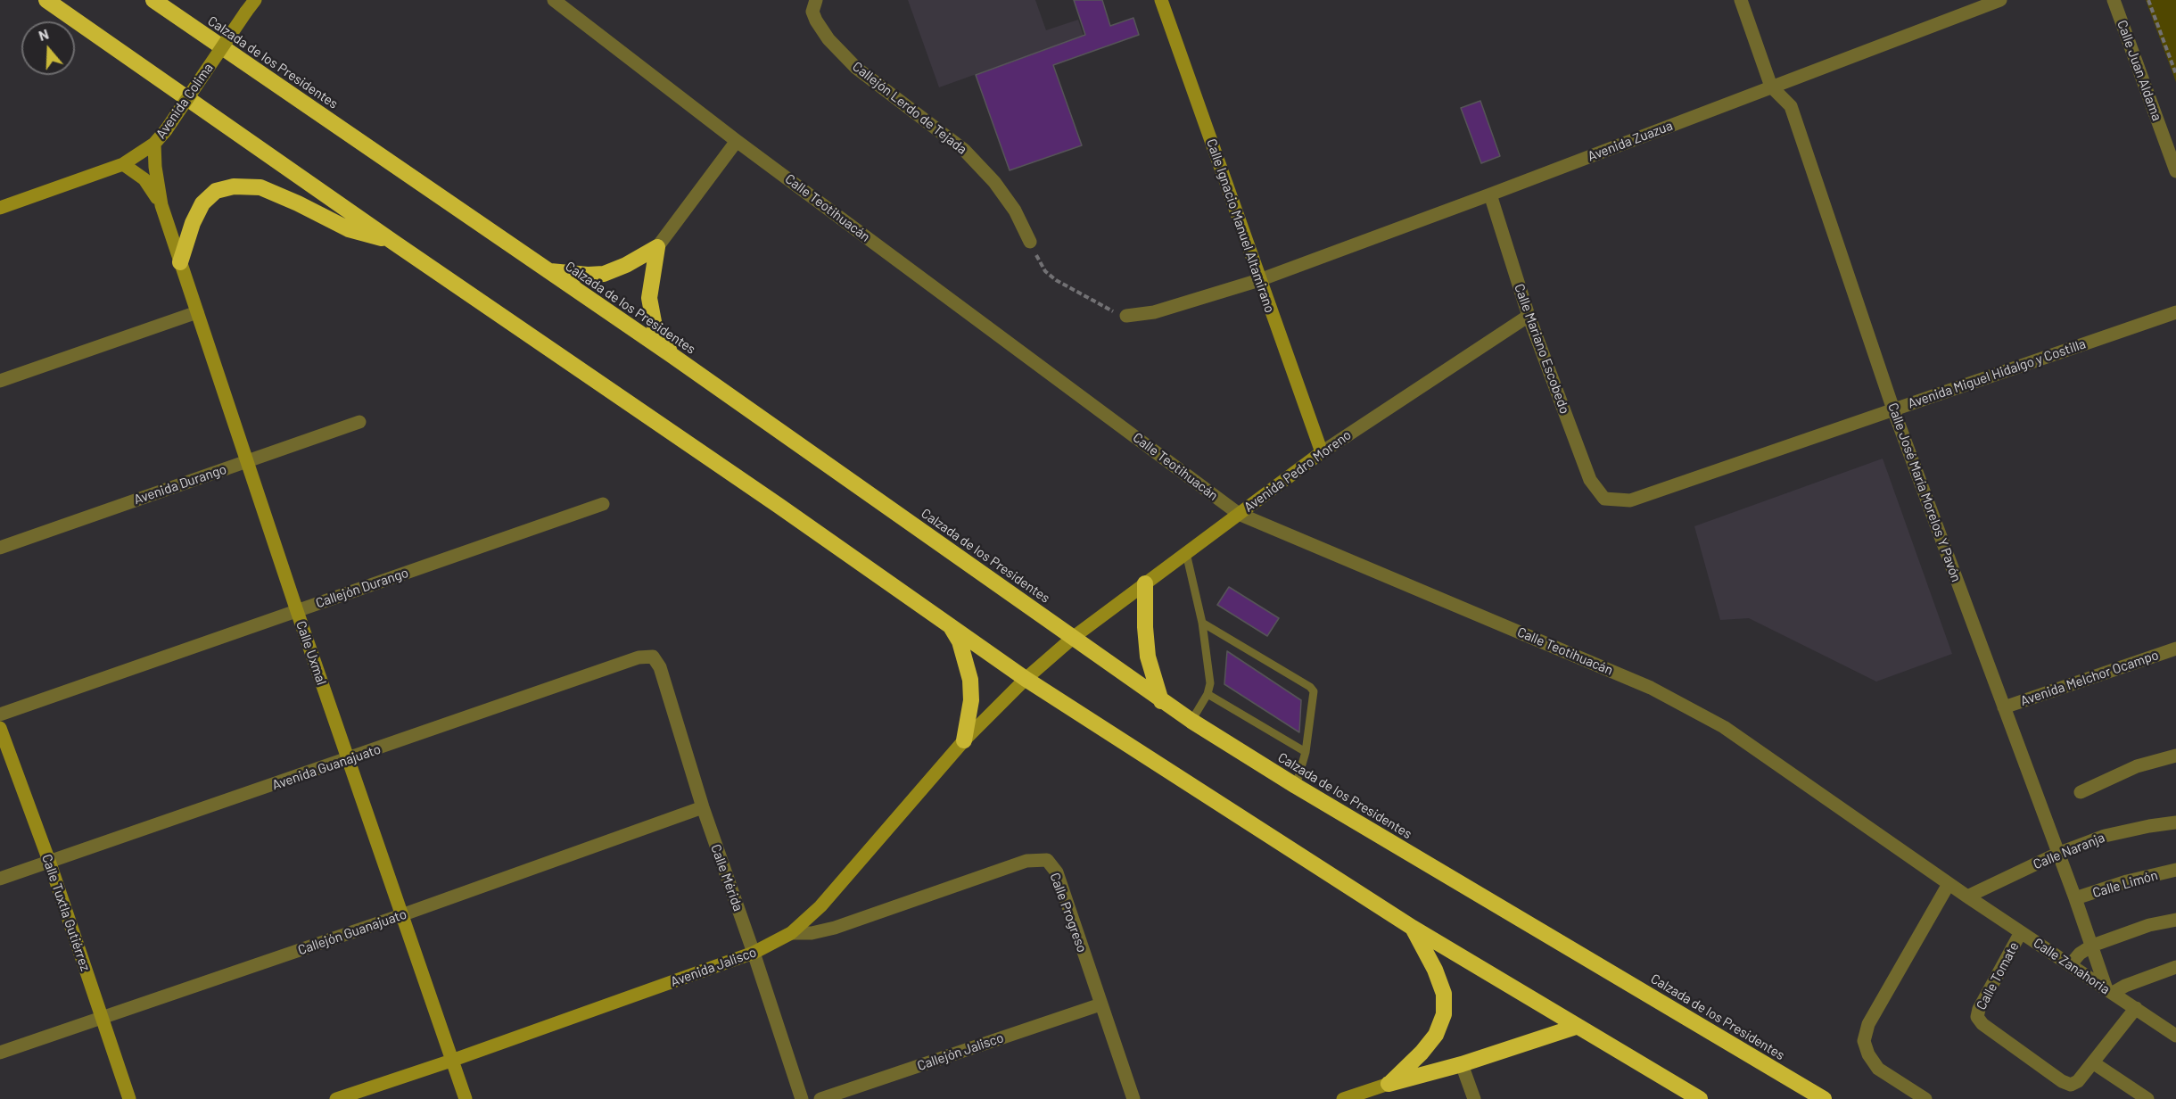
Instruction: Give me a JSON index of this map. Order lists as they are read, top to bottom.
{
  "streets": {
    "highway": ["Calzada de los Presidentes"],
    "street": [
      "Calle Juan Aldama",
      "Avenida Colima",
      "Callejón Lerdo de Tejada",
      "Avenida Zuazua",
      "Calle Teotihuacán",
      "Calle Ignacio Manuel Altamirano",
      "Calle Mariano Escobedo",
      "Avenida Miguel Hidalgo y Costilla",
      "Avenida Pedro Moreno",
      "Avenida Durango",
      "Calle José María Morelos Y Pavón",
      "Callejón Durango",
      "Calle Uxmal",
      "Avenida Melchor Ocampo",
      "Avenida Guanajuato",
      "Calle Naranja",
      "Calle Mérida",
      "Calle Limón",
      "Calle Tuxtla Gutiérrez",
      "Calle Progreso",
      "Callejón Guanajuato",
      "Calle Zanahoria",
      "Avenida Jalisco",
      "Calle Tomate",
      "Callejón Jalisco"
    ]
  },
  "crossings": [
    ["Calzada de los Presidentes", "Avenida Pedro Moreno"],
    ["Avenida Colima", "Calle Uxmal"],
    ["Avenida Zuazua", "Calle Ignacio Manuel Altamirano"],
    ["Avenida Zuazua", "Calle Mariano Escobedo"],
    ["Avenida Zuazua", "Calle José María Morelos Y Pavón"],
    ["Calle Teotihuacán", "Avenida Pedro Moreno"],
    ["Calle Teotihuacán", "Calle Naranja"],
    ["Calle Teotihuacán", "Calle Zanahoria"],
    ["Calle Ignacio Manuel Altamirano", "Avenida Pedro Moreno"],
    ["Calle Mariano Escobedo", "Avenida Miguel Hidalgo y Costilla"],
    ["Calle Mariano Escobedo", "Avenida Pedro Moreno"],
    ["Avenida Miguel Hidalgo y Costilla", "Calle José María Morelos Y Pavón"],
    ["Avenida Pedro Moreno", "Avenida Jalisco"],
    ["Avenida Durango", "Calle Uxmal"],
    ["Calle José María Morelos Y Pavón", "Avenida Melchor Ocampo"],
    ["Calle José María Morelos Y Pavón", "Calle Naranja"],
    ["Calle José María Morelos Y Pavón", "Calle Limón"],
    ["Calle José María Morelos Y Pavón", "Calle Zanahoria"],
    ["Callejón Durango", "Calle Uxmal"],
    ["Calle Uxmal", "Avenida Guanajuato"],
    ["Calle Uxmal", "Callejón Guanajuato"],
    ["Calle Uxmal", "Avenida Jalisco"],
    ["Avenida Guanajuato", "Calle Mérida"],
    ["Avenida Guanajuato", "Calle Tuxtla Gutiérrez"],
    ["Calle Naranja", "Calle Zanahoria"],
    ["Calle Mérida", "Callejón Guanajuato"],
    ["Calle Mérida", "Avenida Jalisco"],
    ["Calle Tuxtla Gutiérrez", "Callejón Guanajuato"],
    ["Calle Progreso", "Avenida Jalisco"],
    ["Calle Progreso", "Callejón Jalisco"],
    ["Calle Zanahoria", "Calle Tomate"]
  ],
  "north": "top"
}
